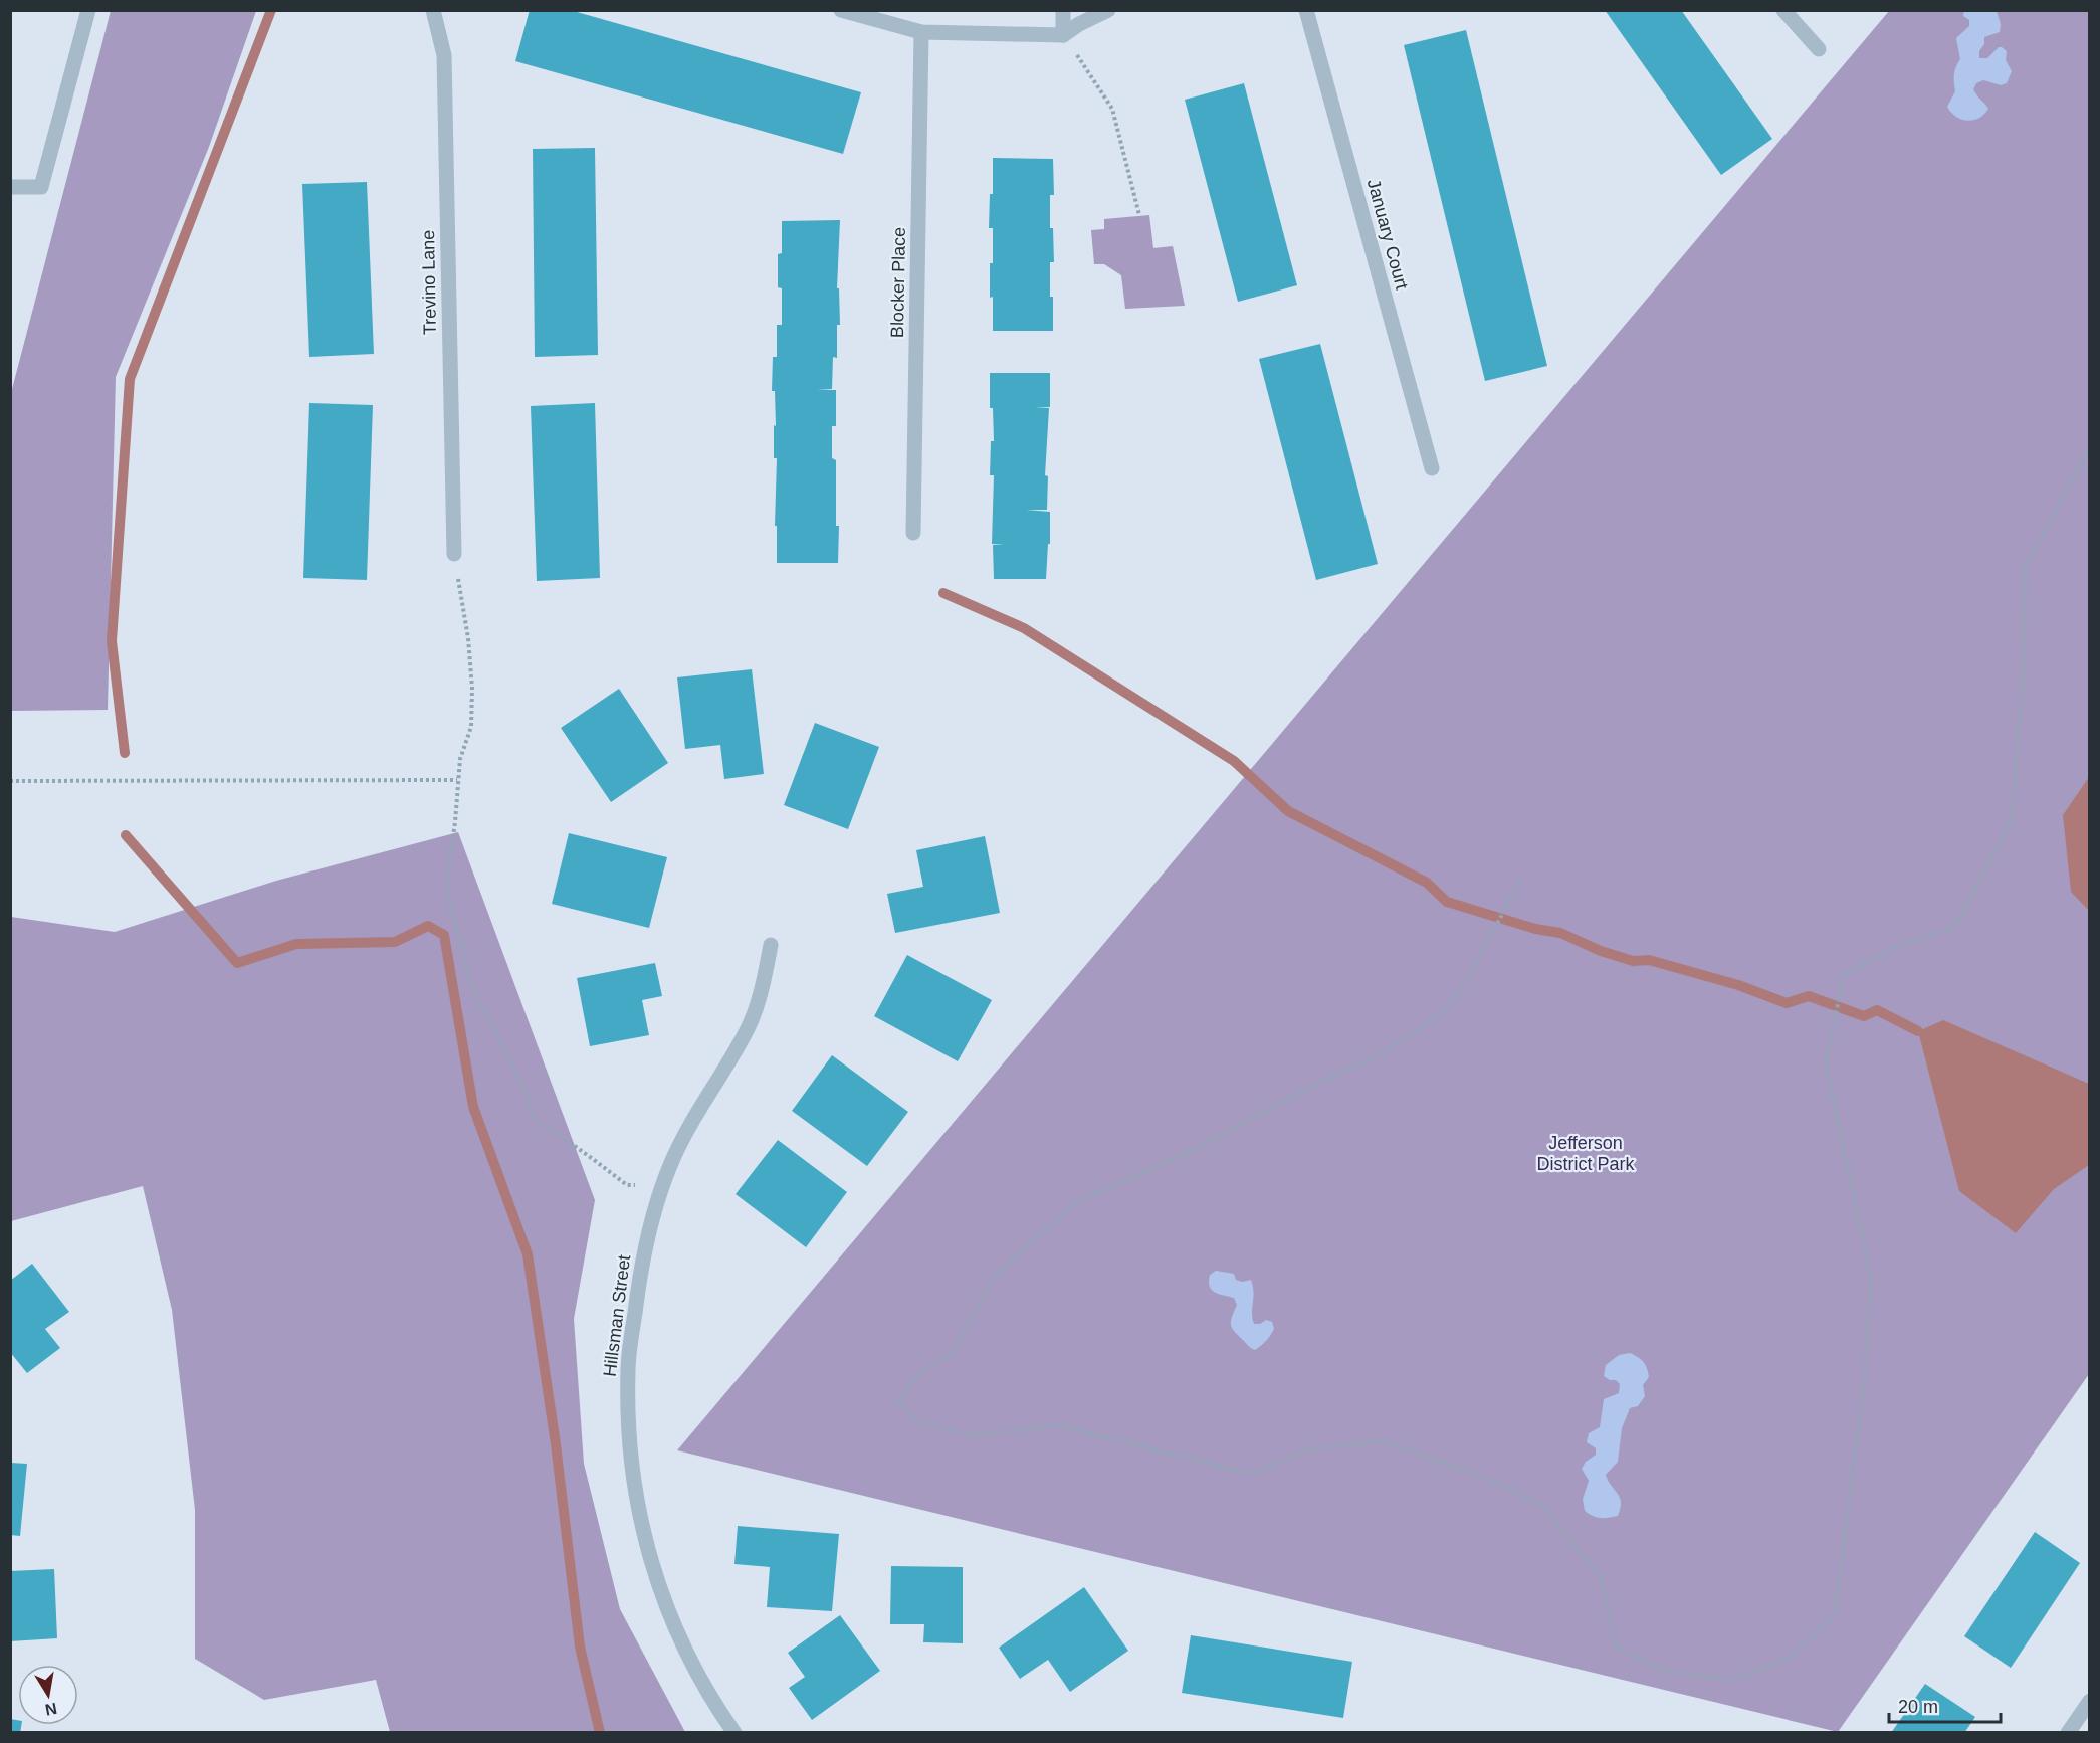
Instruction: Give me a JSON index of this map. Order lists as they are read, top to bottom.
{
  "streets": {
    "street": [
      "January Court",
      "Trevino Lane",
      "Blocker Place",
      "Hillsman Street"
    ]
  },
  "parks": ["Jefferson District Park"],
  "scale_bar": "20 m",
  "north": "bottom"
}
